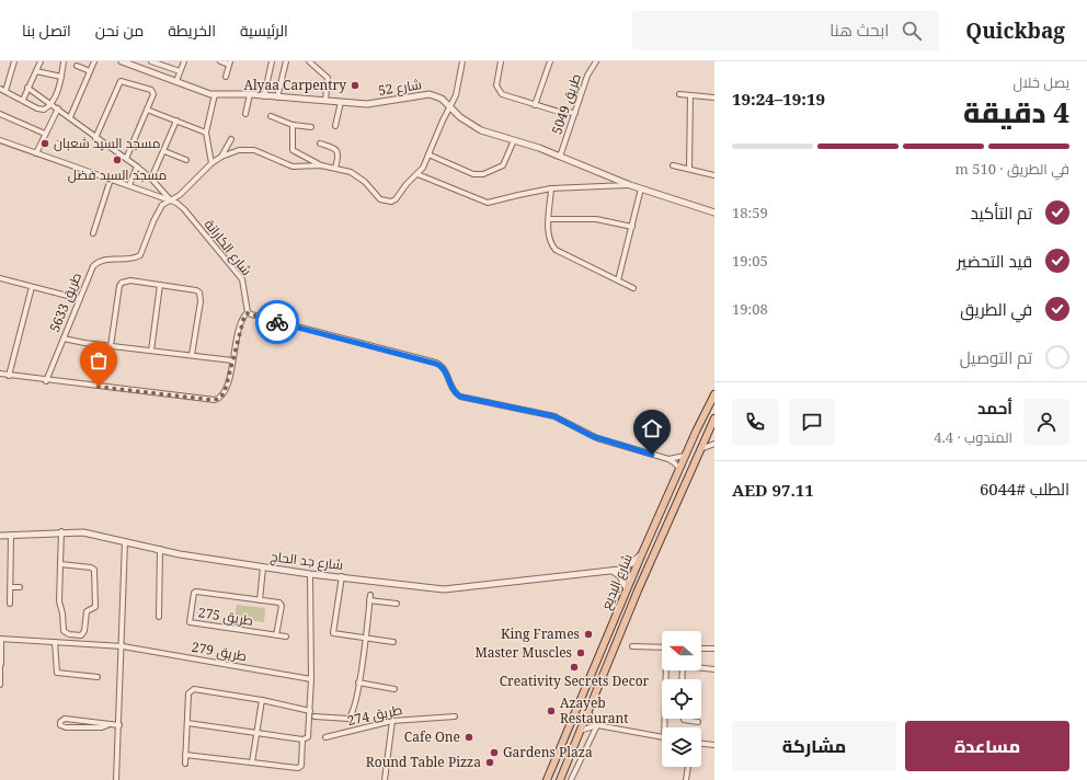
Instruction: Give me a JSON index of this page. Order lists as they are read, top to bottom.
{
  "streets": {
    "main road": ["شارع البديع"],
    "street": [
      "شارع 52",
      "طريق 5049",
      "شارع الكارانة",
      "طريق 5633",
      "شارع جد الحاج",
      "طريق 275",
      "طريق 279",
      "طريق 274"
    ]
  },
  "crossings": [
    ["شارع 52", "طريق 5049"],
    ["شارع الكارانة", "طريق 5633"],
    ["شارع جد الحاج", "شارع البديع"],
    ["شارع جد الحاج", "طريق 275"]
  ],
  "places": [
    "Alyaa Carpentry",
    "مسجد السيد شعبان",
    "مسجد السيد فضل",
    "King Frames",
    "Master Muscles",
    "Creativity Secrets Decor",
    "Azayeb Restaurant",
    "Cafe One",
    "Gardens Plaza",
    "Round Table Pizza"
  ],
  "north": "left",
  "page": {
    "header": "Quickbag",
    "search": "ابحث هنا",
    "nav": [
      "الرئيسية",
      "الخريطة",
      "من نحن",
      "اتصل بنا"
    ],
    "heading": ["4 دقيقة", "يصل خلال", "19:19–19:24"],
    "panel": [
      "أحمد",
      "المندوب · 4.4",
      "الطلب #6044",
      "AED 97.11"
    ],
    "bar": "في الطريق · 510 m",
    "list": [
      ["تم التأكيد", "18:59"],
      ["قيد التحضير", "19:05"],
      ["في الطريق", "19:08"],
      "تم التوصيل"
    ],
    "buttons": ["مساعدة", "مشاركة"]
  }
}
